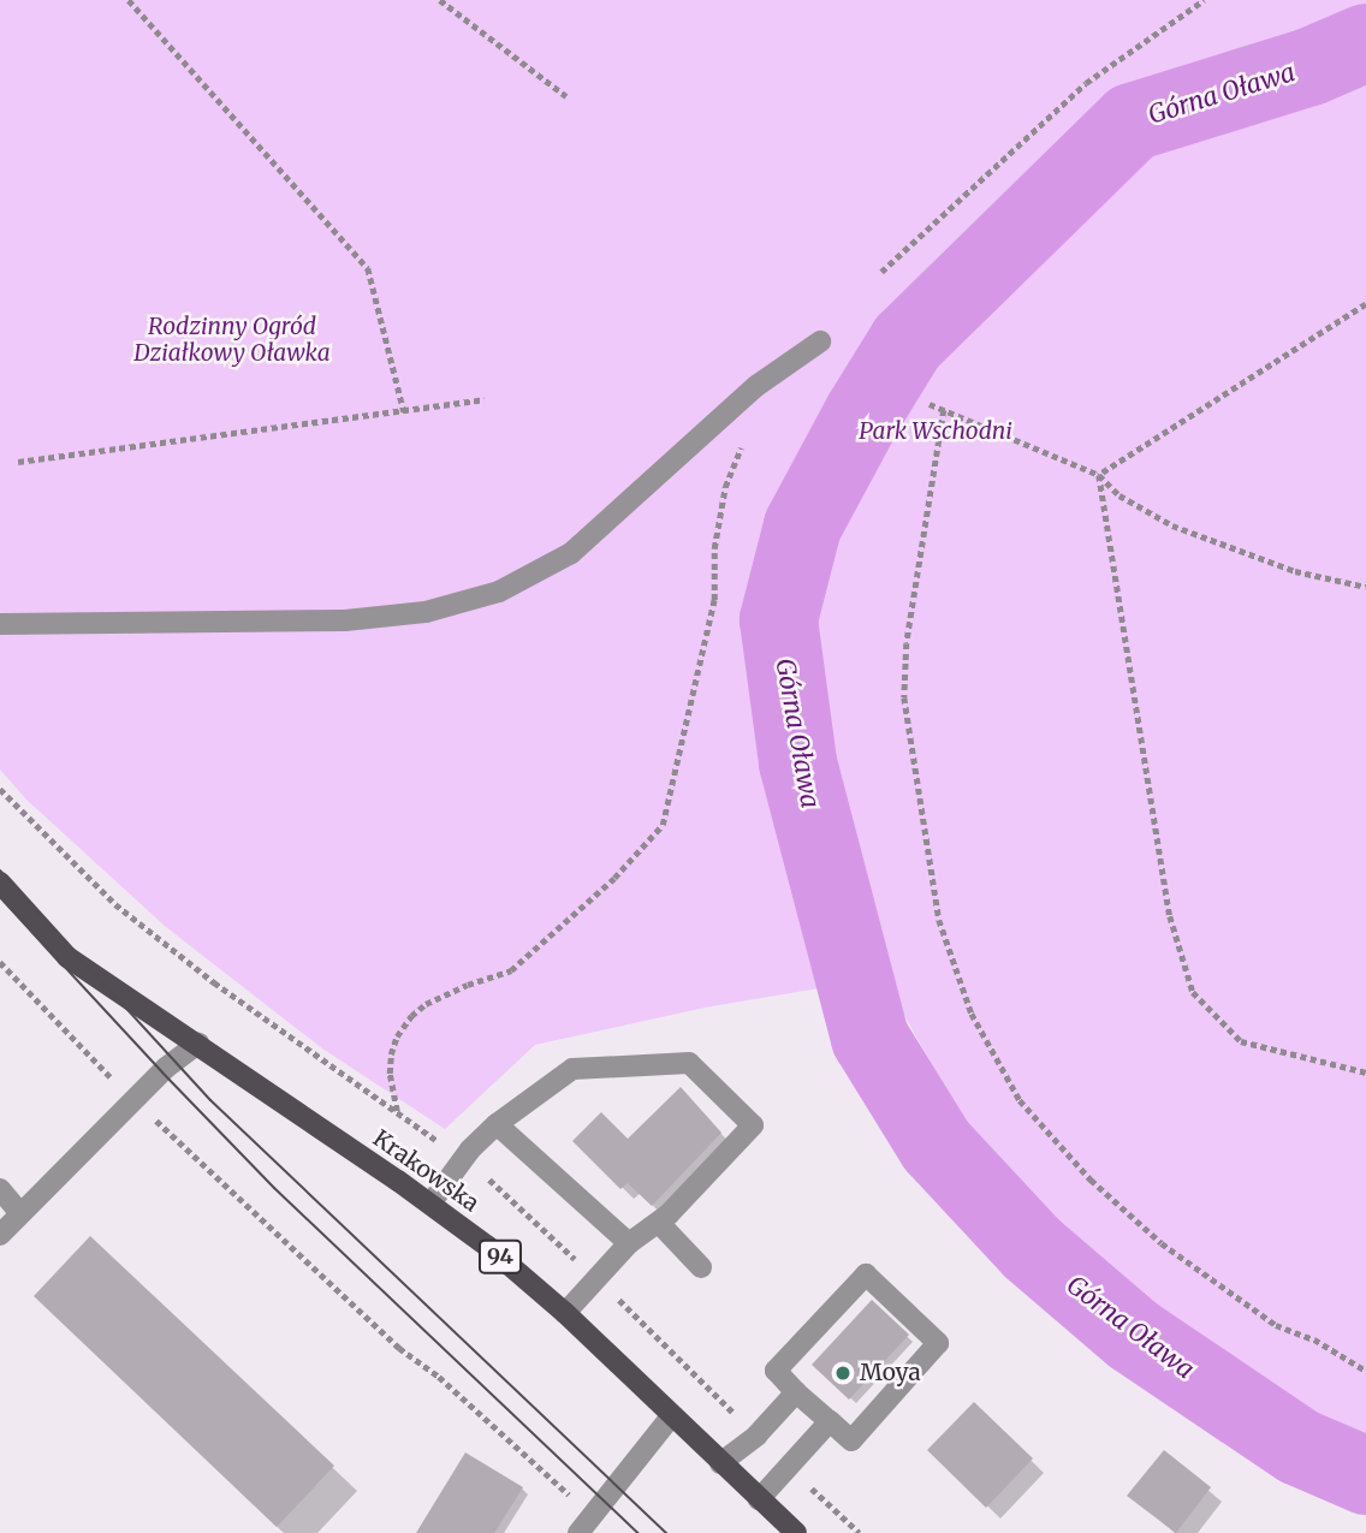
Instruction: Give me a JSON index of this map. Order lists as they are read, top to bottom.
{
  "streets": {
    "main road": ["Krakowska", "94"]
  },
  "water": ["Górna Oława"],
  "parks": ["Rodzinny Ogród Działkowy Oławka", "Park Wschodni"],
  "places": ["Moya"]
}
